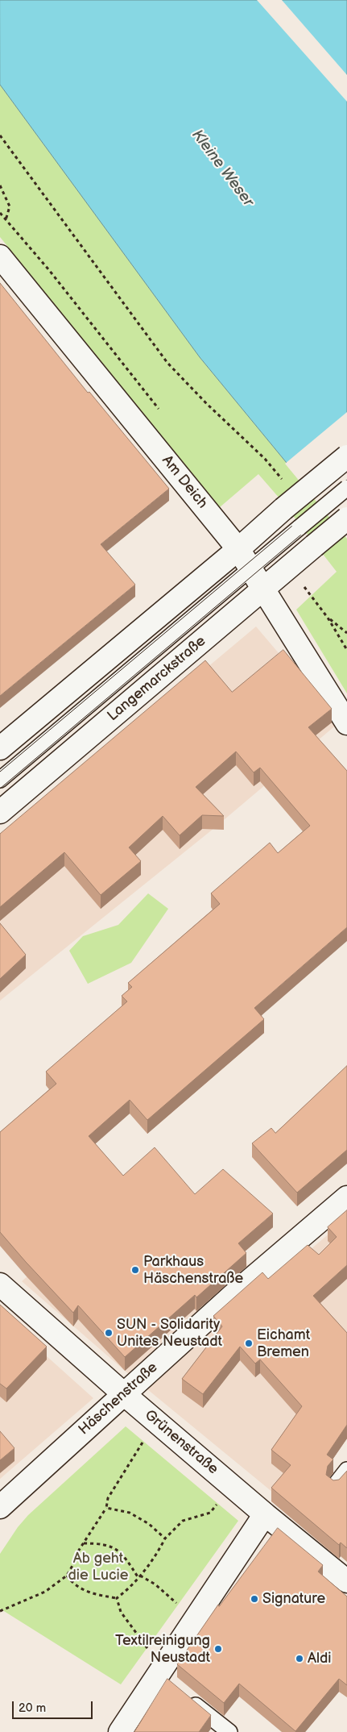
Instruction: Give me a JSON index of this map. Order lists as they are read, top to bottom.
{
  "streets": {
    "street": [
      "Am Deich",
      "Langemarckstraße",
      "Häschenstraße",
      "Grünenstraße"
    ]
  },
  "crossings": [
    ["Am Deich", "Langemarckstraße"],
    ["Häschenstraße", "Grünenstraße"]
  ],
  "water": ["Kleine Weser"],
  "parks": ["Ab geht die Lucie"],
  "places": [
    "Parkhaus Häschenstraße",
    "SUN - Solidarity Unites Neustadt",
    "Eichamt Bremen",
    "Signature",
    "Textilreinigung Neustadt",
    "Aldi"
  ],
  "scale_bar": "20 m"
}
